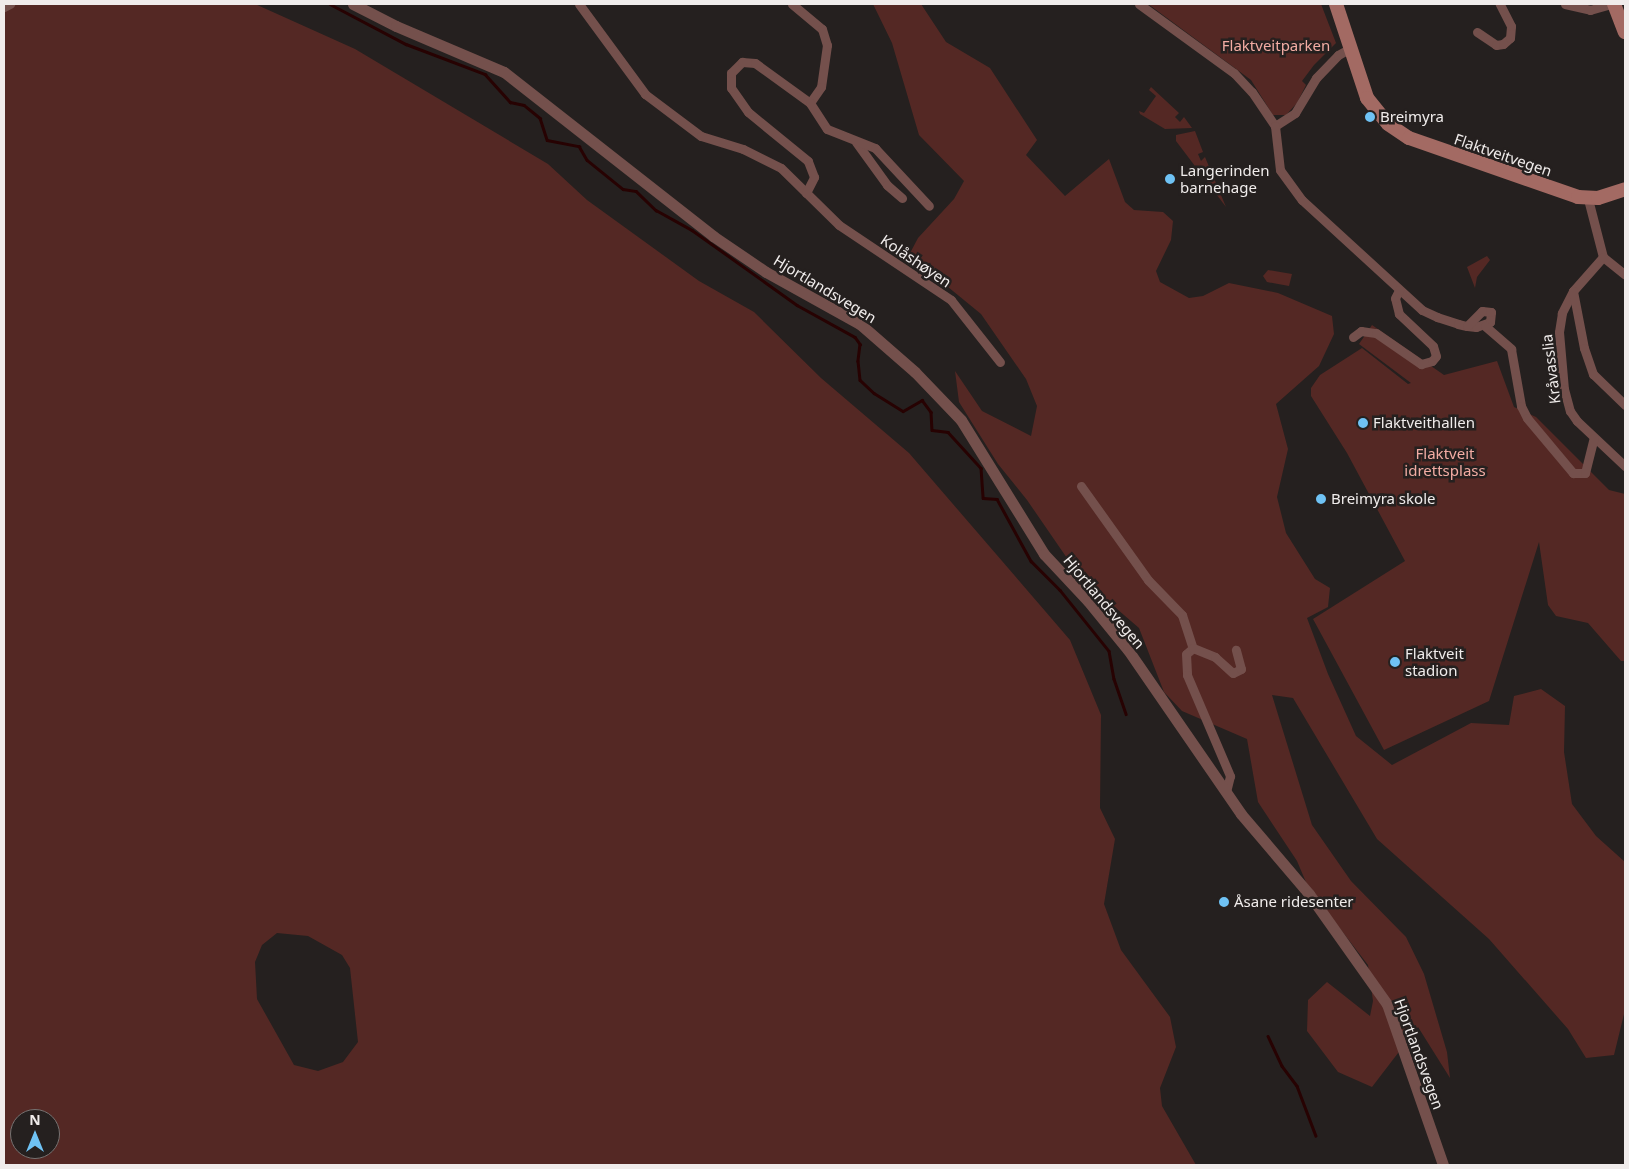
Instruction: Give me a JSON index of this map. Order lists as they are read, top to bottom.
{
  "streets": {
    "main road": ["Flaktveitvegen"],
    "street": ["Kolåshøyen", "Hjortlandsvegen", "Kråvasslia"]
  },
  "parks": ["Flaktveitparken", "Flaktveit idrettsplass"],
  "places": [
    "Breimyra",
    "Langerinden barnehage",
    "Flaktveithallen",
    "Breimyra skole",
    "Flaktveit stadion",
    "Åsane ridesenter"
  ],
  "north": "top"
}
